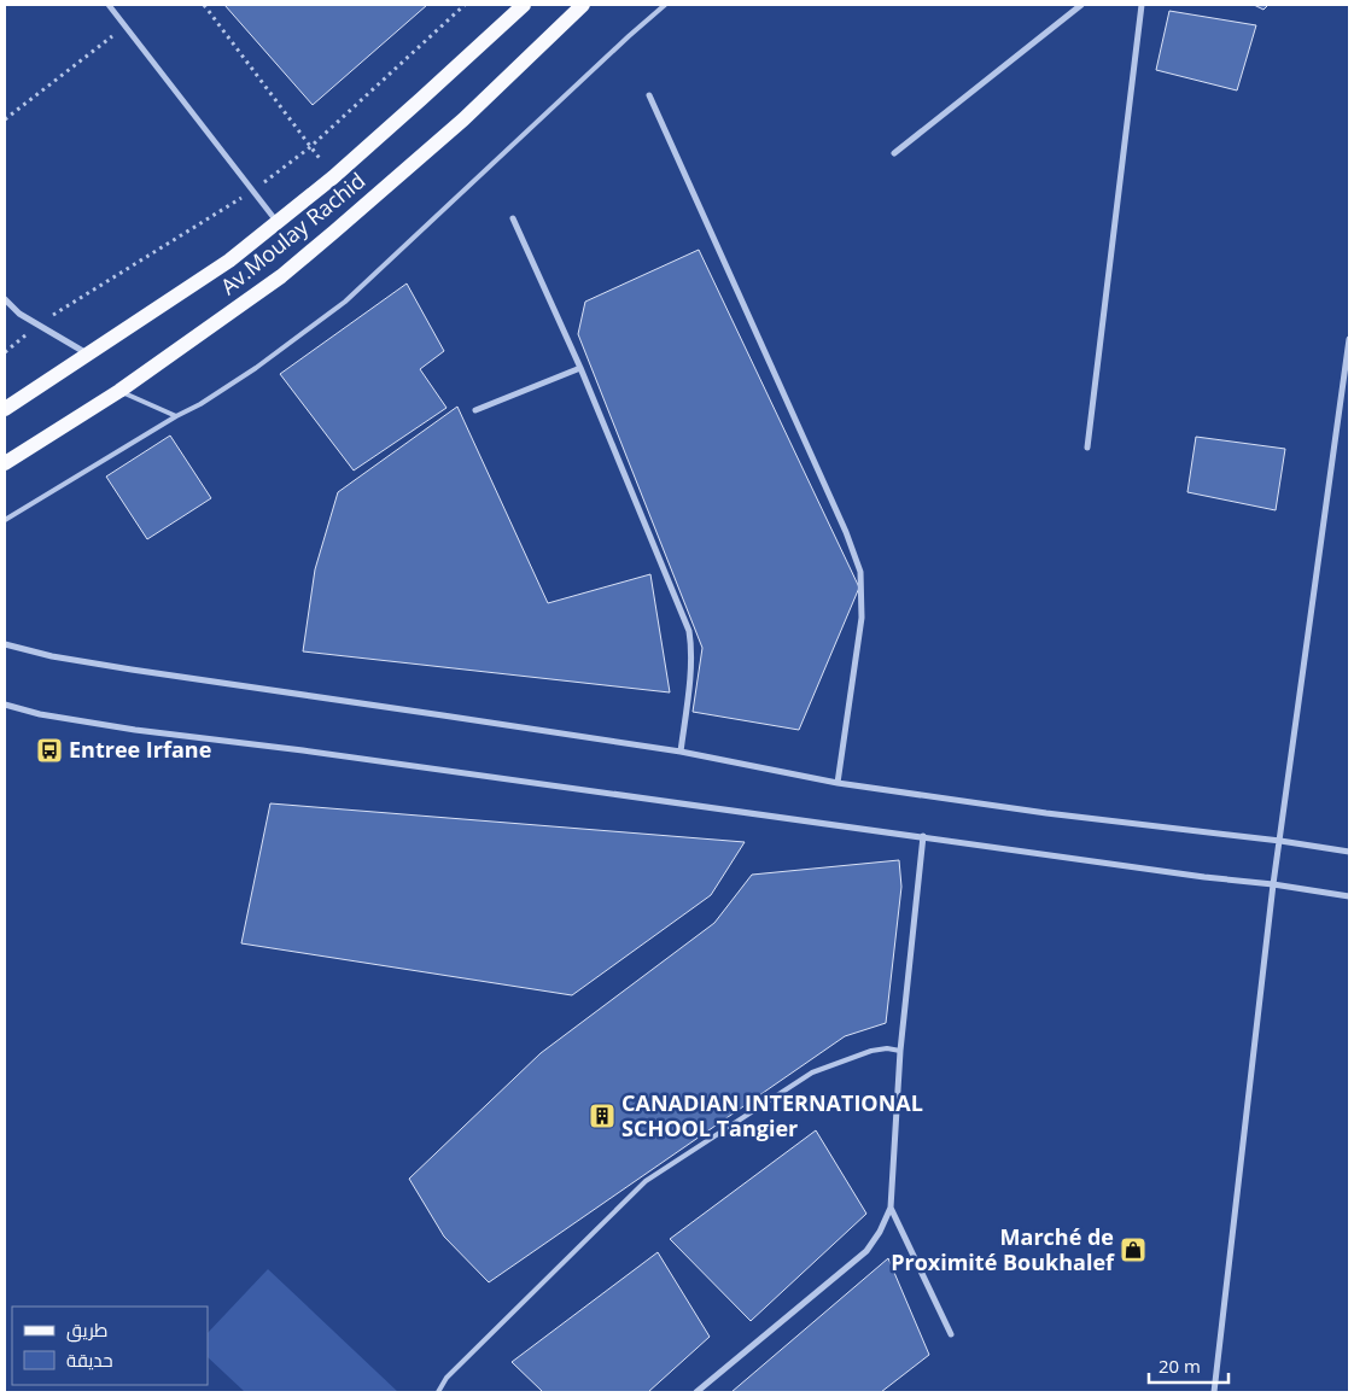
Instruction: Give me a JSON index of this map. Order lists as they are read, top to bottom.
{
  "streets": {
    "main road": ["Av.Moulay Rachid"]
  },
  "places": {
    "bus stop": ["Entree Irfane"],
    "building": ["CANADIAN INTERNATIONAL SCHOOL Tangier"],
    "shop": ["Marché de Proximité Boukhalef"]
  },
  "legend": ["طريق", "حديقة"],
  "scale_bar": "20 m"
}
